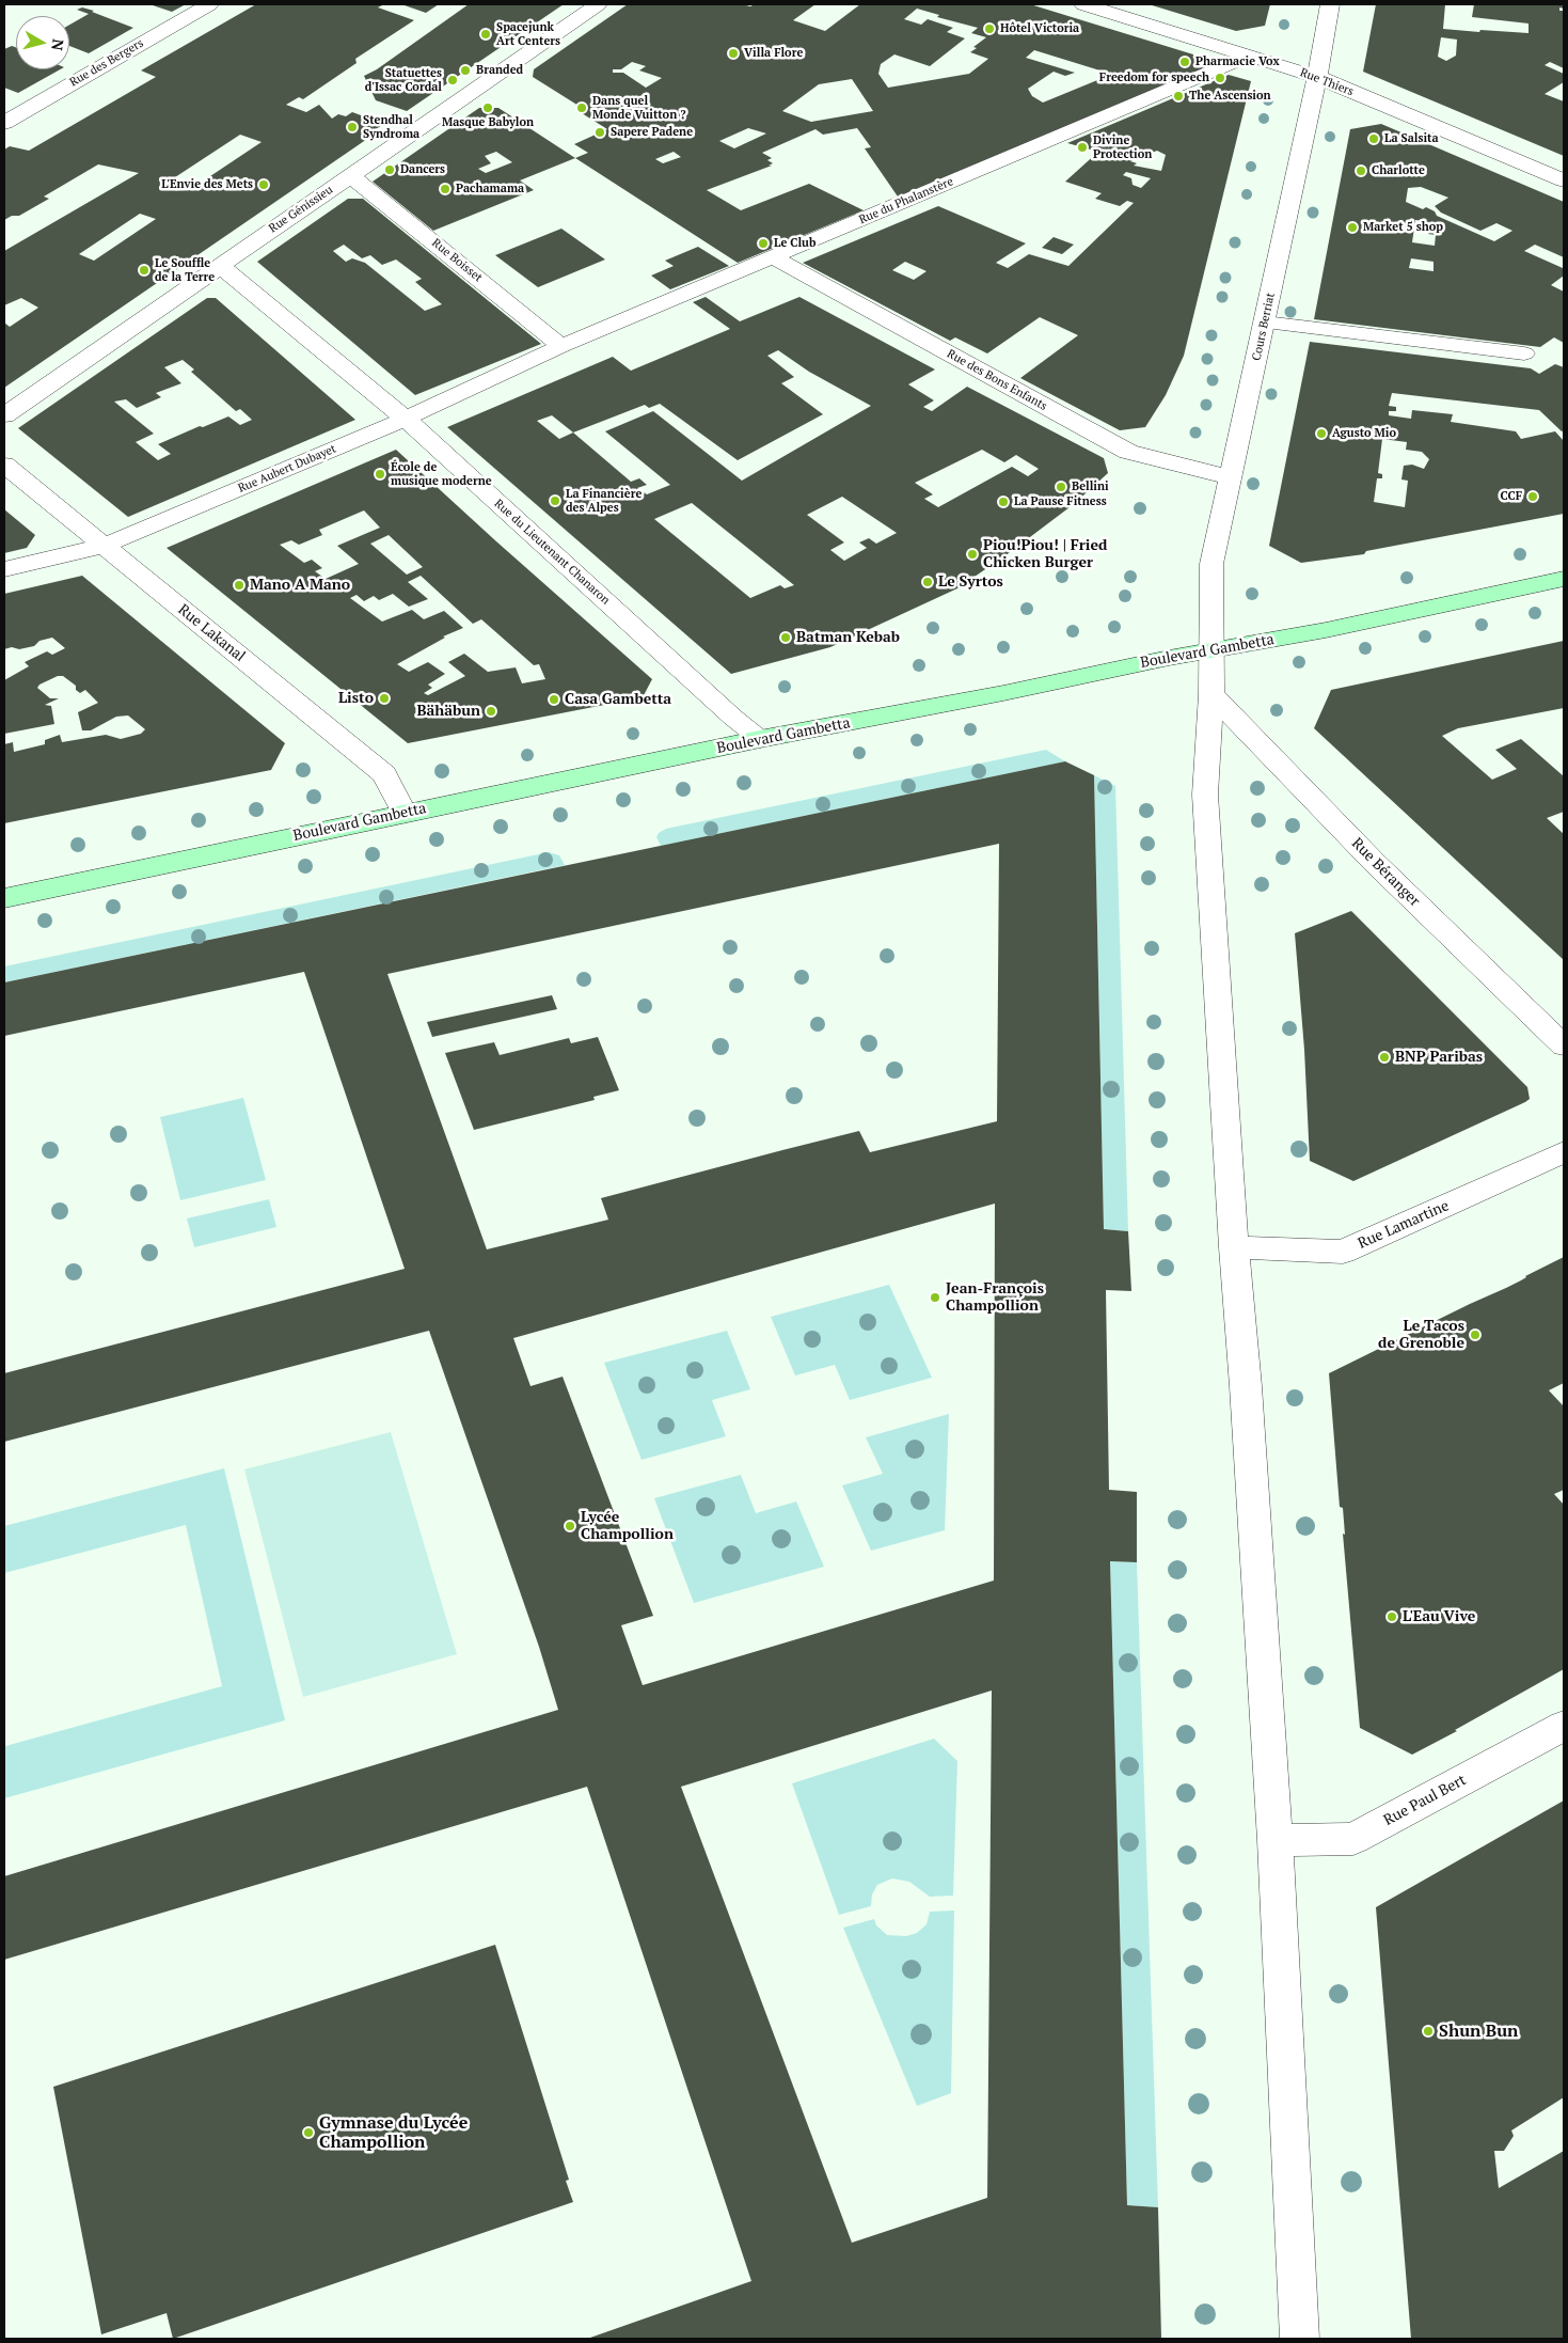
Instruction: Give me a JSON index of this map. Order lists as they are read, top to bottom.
{
  "streets": {
    "street": [
      "Rue des Bergers",
      "Rue Thiers",
      "Rue du Phalanstère",
      "Rue Génissieu",
      "Rue Boisset",
      "Cours Berriat",
      "Rue des Bons Enfants",
      "Rue Aubert Dubayet",
      "Rue du Lieutenant Chanaron",
      "Rue Lakanal",
      "Boulevard Gambetta",
      "Rue Béranger",
      "Rue Lamartine",
      "Rue Paul Bert"
    ]
  },
  "crossings": [
    ["Rue Thiers", "Rue du Phalanstère"],
    ["Rue Thiers", "Cours Berriat"],
    ["Rue du Phalanstère", "Rue Boisset"],
    ["Rue du Phalanstère", "Rue des Bons Enfants"],
    ["Rue du Phalanstère", "Rue Aubert Dubayet"],
    ["Rue Génissieu", "Rue Boisset"],
    ["Rue Génissieu", "Rue du Lieutenant Chanaron"],
    ["Rue Boisset", "Rue Aubert Dubayet"],
    ["Cours Berriat", "Rue des Bons Enfants"],
    ["Cours Berriat", "Boulevard Gambetta"],
    ["Cours Berriat", "Rue Béranger"],
    ["Cours Berriat", "Rue Lamartine"],
    ["Cours Berriat", "Rue Paul Bert"],
    ["Rue Aubert Dubayet", "Rue du Lieutenant Chanaron"],
    ["Rue Aubert Dubayet", "Rue Lakanal"],
    ["Rue du Lieutenant Chanaron", "Boulevard Gambetta"],
    ["Rue Lakanal", "Boulevard Gambetta"]
  ],
  "places": [
    "Hôtel Victoria",
    "Spacejunk Art Centers",
    "Villa Flore",
    "Pharmacie Vox",
    "Branded",
    "Freedom for speech",
    "Statuettes d'Issac Cordal",
    "The Ascension",
    "Masque Babylon",
    "Dans quel Monde Vuitton ?",
    "Stendhal Syndroma",
    "Sapere Padene",
    "La Salsita",
    "Divine Protection",
    "Dancers",
    "Charlotte",
    "L'Envie des Mets",
    "Pachamama",
    "Market 5 shop",
    "Le Club",
    "Le Souffle de la Terre",
    "Agusto Mio",
    "École de musique moderne",
    "Bellini",
    "CCF",
    "La Financière des Alpes",
    "La Pause Fitness",
    "Piou!Piou! | Fried Chicken Burger",
    "Le Syrtos",
    "Mano A Mano",
    "Batman Kebab",
    "Listo",
    "Casa Gambetta",
    "Bähäbun",
    "BNP Paribas",
    "Jean-François Champollion",
    "Le Tacos de Grenoble",
    "Lycée Champollion",
    "L'Eau Vive",
    "Shun Bun",
    "Gymnase du Lycée Champollion"
  ],
  "north": "right"
}
